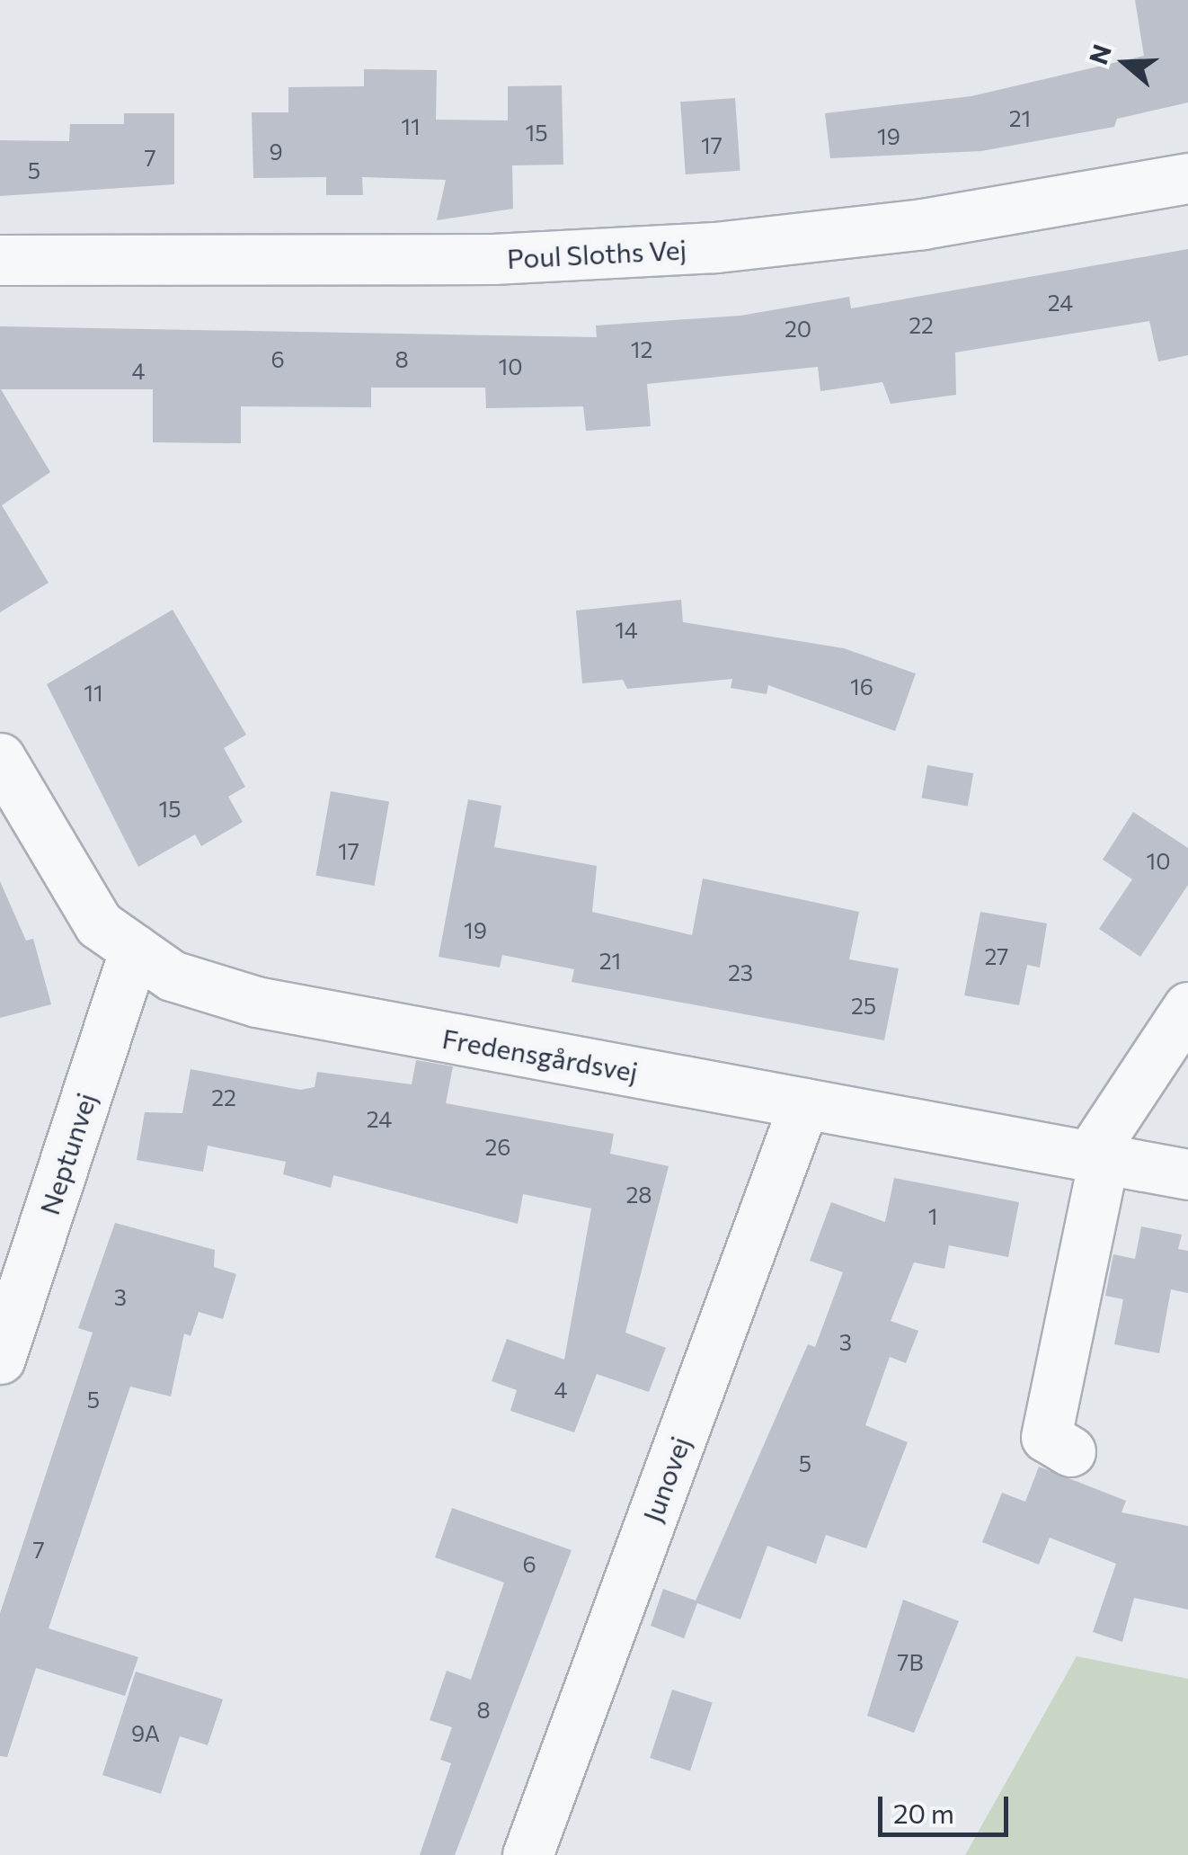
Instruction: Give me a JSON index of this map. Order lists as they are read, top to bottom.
{
  "streets": {
    "street": [
      "Poul Sloths Vej",
      "Fredensgårdsvej",
      "Neptunvej",
      "Junovej"
    ]
  },
  "crossings": [
    ["Fredensgårdsvej", "Neptunvej"],
    ["Fredensgårdsvej", "Junovej"]
  ],
  "house_numbers": [
    "21",
    "11",
    "15",
    "19",
    "17",
    "9",
    "7",
    "5",
    "24",
    "22",
    "20",
    "12",
    "6",
    "8",
    "10",
    "4",
    "14",
    "16",
    "11",
    "15",
    "17",
    "10",
    "19",
    "27",
    "21",
    "23",
    "25",
    "22",
    "24",
    "26",
    "28",
    "1",
    "3",
    "3",
    "4",
    "5",
    "5",
    "7",
    "6",
    "7B",
    "8",
    "9A"
  ],
  "scale_bar": "20 m",
  "north": "left"
}
